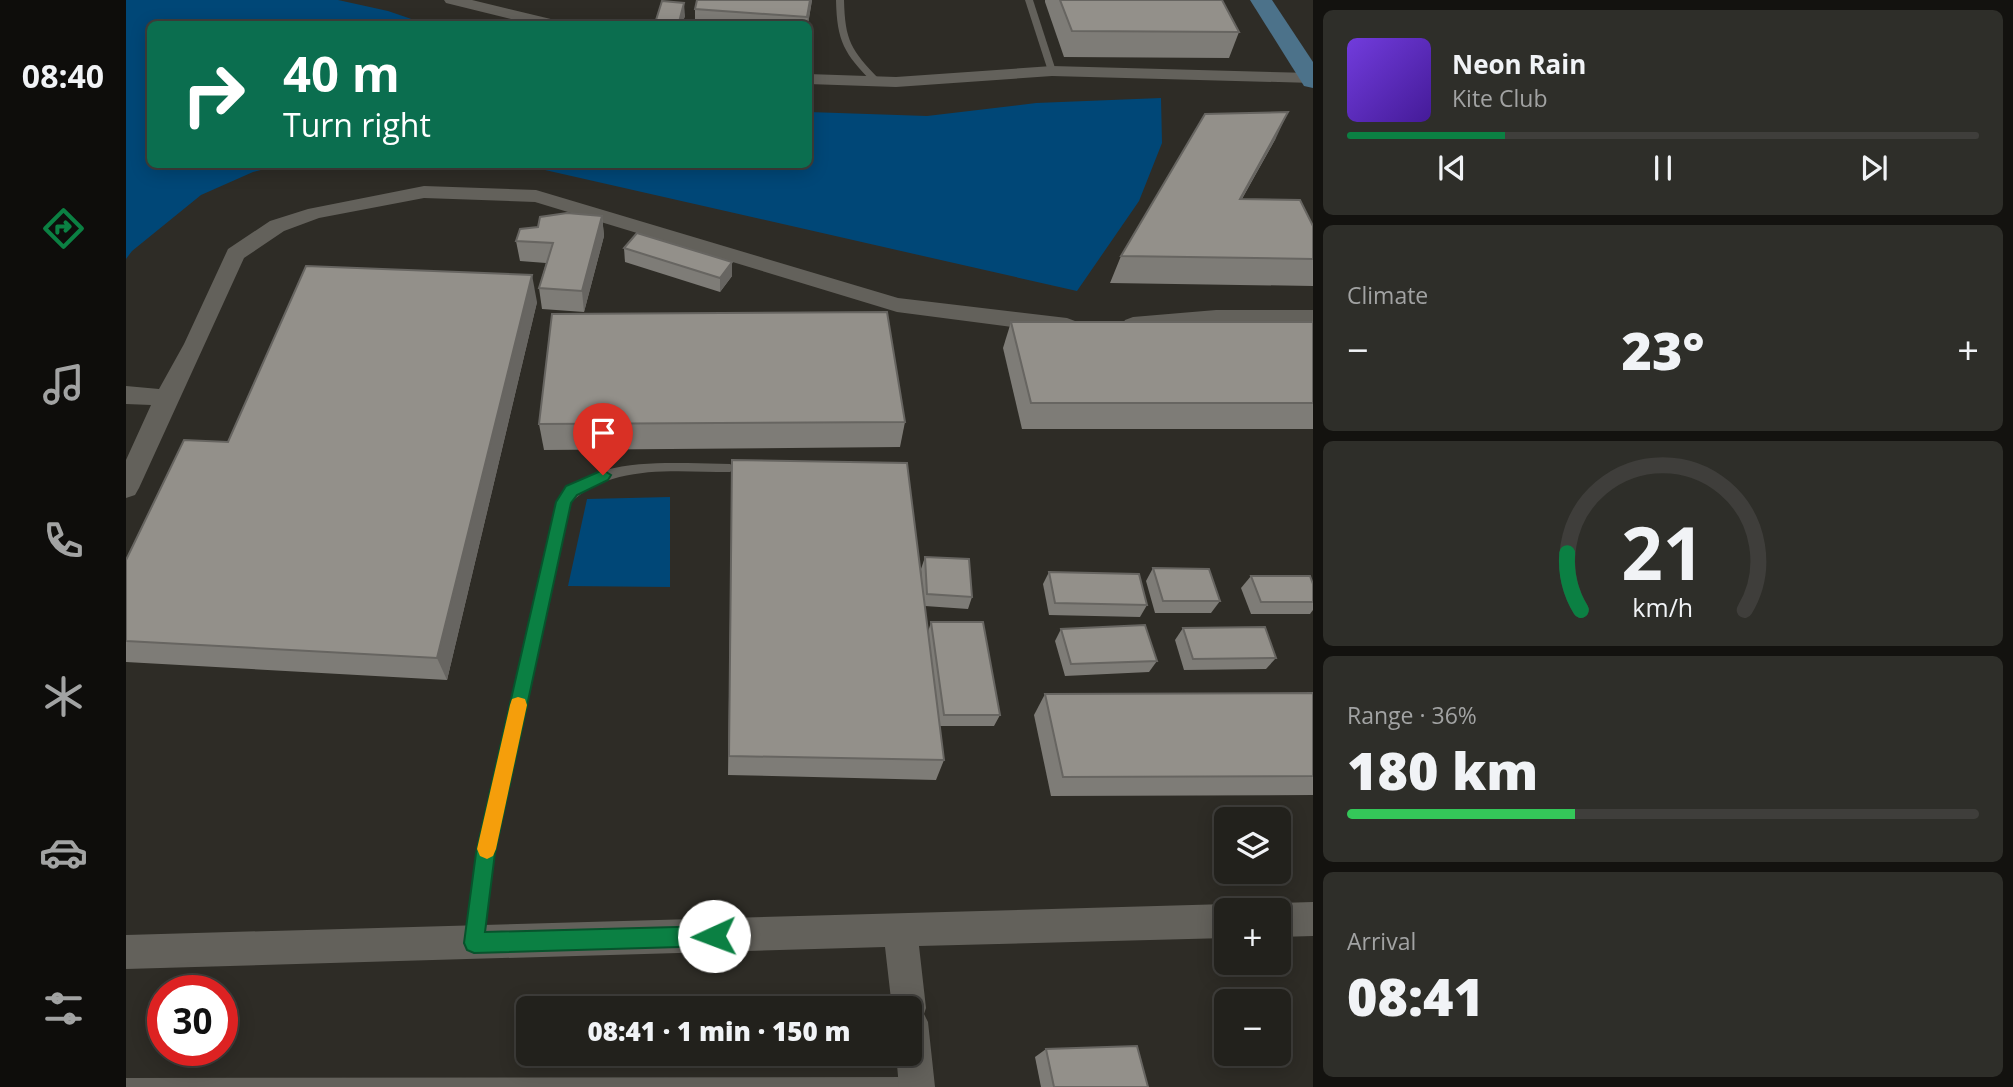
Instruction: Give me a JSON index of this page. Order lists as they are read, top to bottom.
{
  "page": {
    "tabs": "08:40",
    "turn": ["40 m", "Turn right"],
    "song": ["Neon Rain", "Kite Club"],
    "tile": [
      "Climate",
      ["Range · 36%", "180 km"],
      ["Arrival", "08:41"]
    ],
    "heat": ["−", "23°", "+"],
    "map_buttons": ["+", "−"],
    "limit": "30",
    "trip": "08:41 · 1 min · 150 m",
    "gauge": ["21", "km/h"]
  }
}
